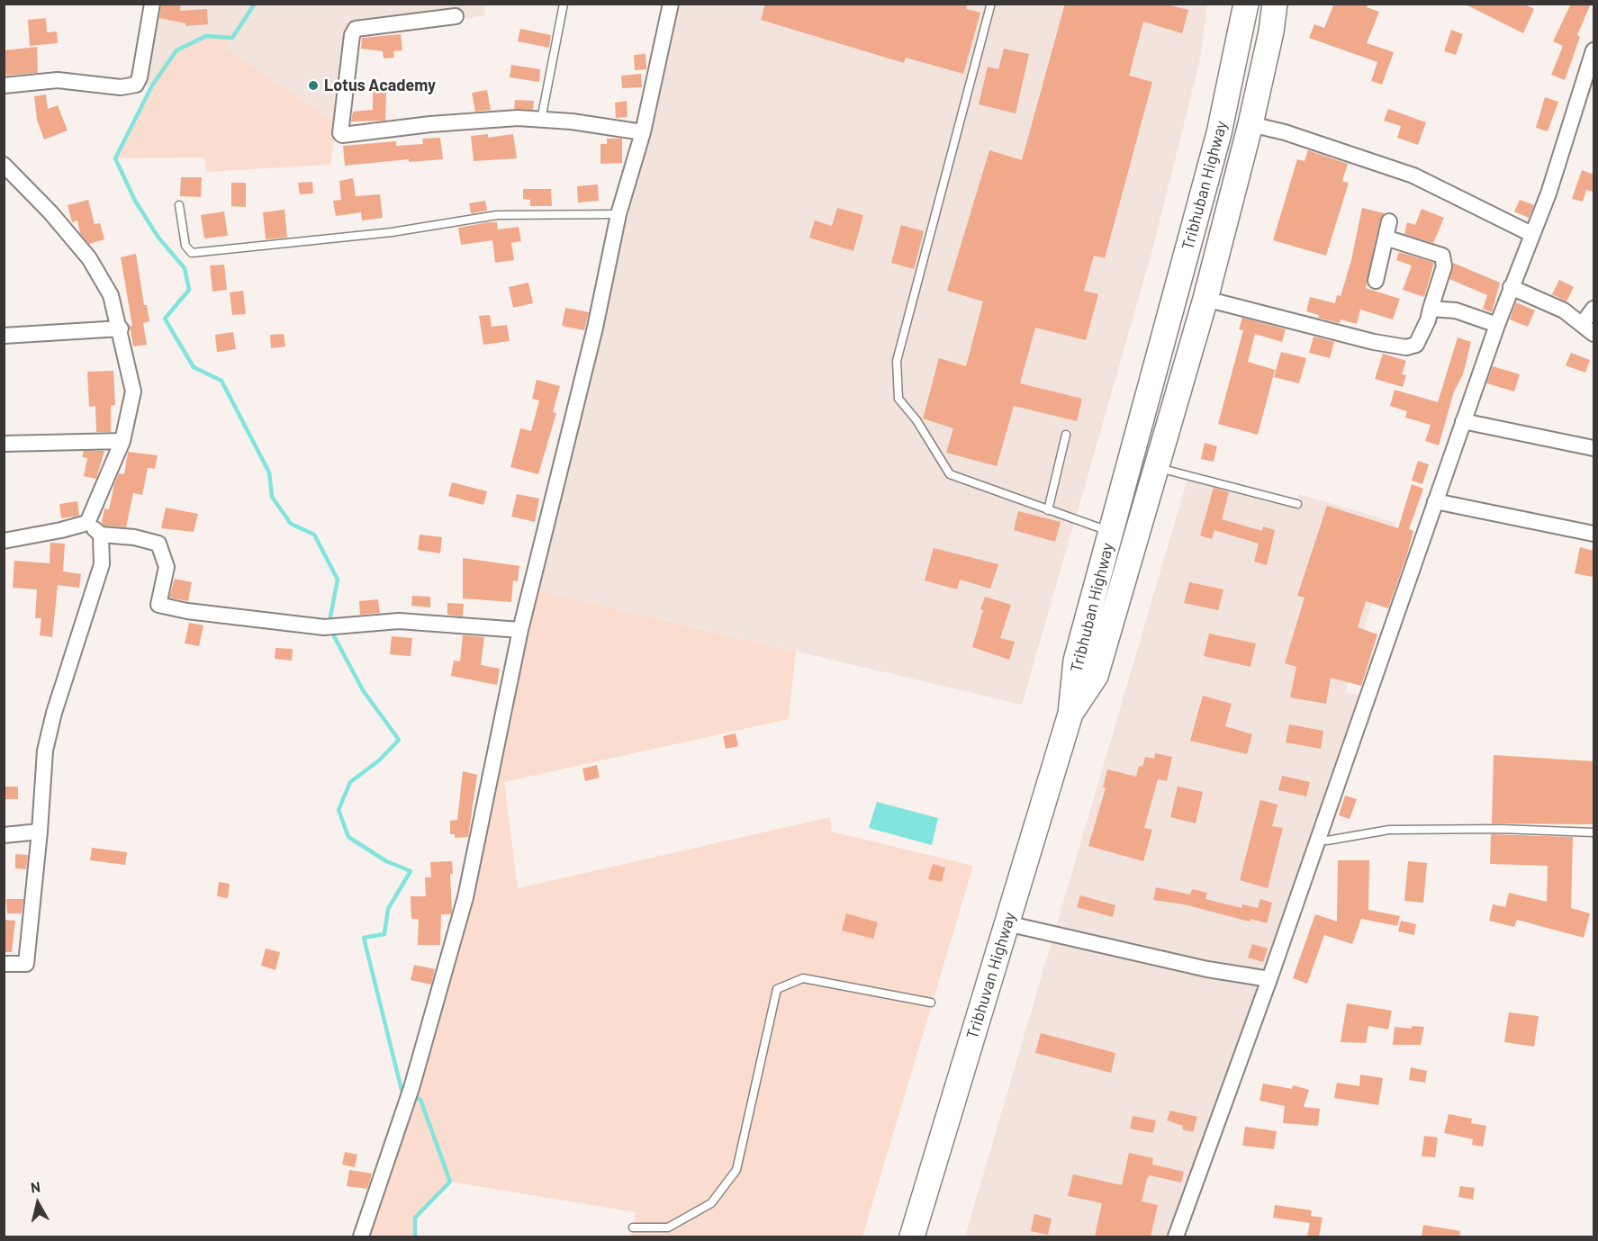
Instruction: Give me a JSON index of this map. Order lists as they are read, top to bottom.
{
  "streets": {
    "highway": ["Tribhuban Highway", "Tribhuvan Highway"]
  },
  "crossings": [
    ["Tribhuban Highway", "Tribhuvan Highway"]
  ],
  "places": ["Lotus Academy"],
  "north": "top"
}
